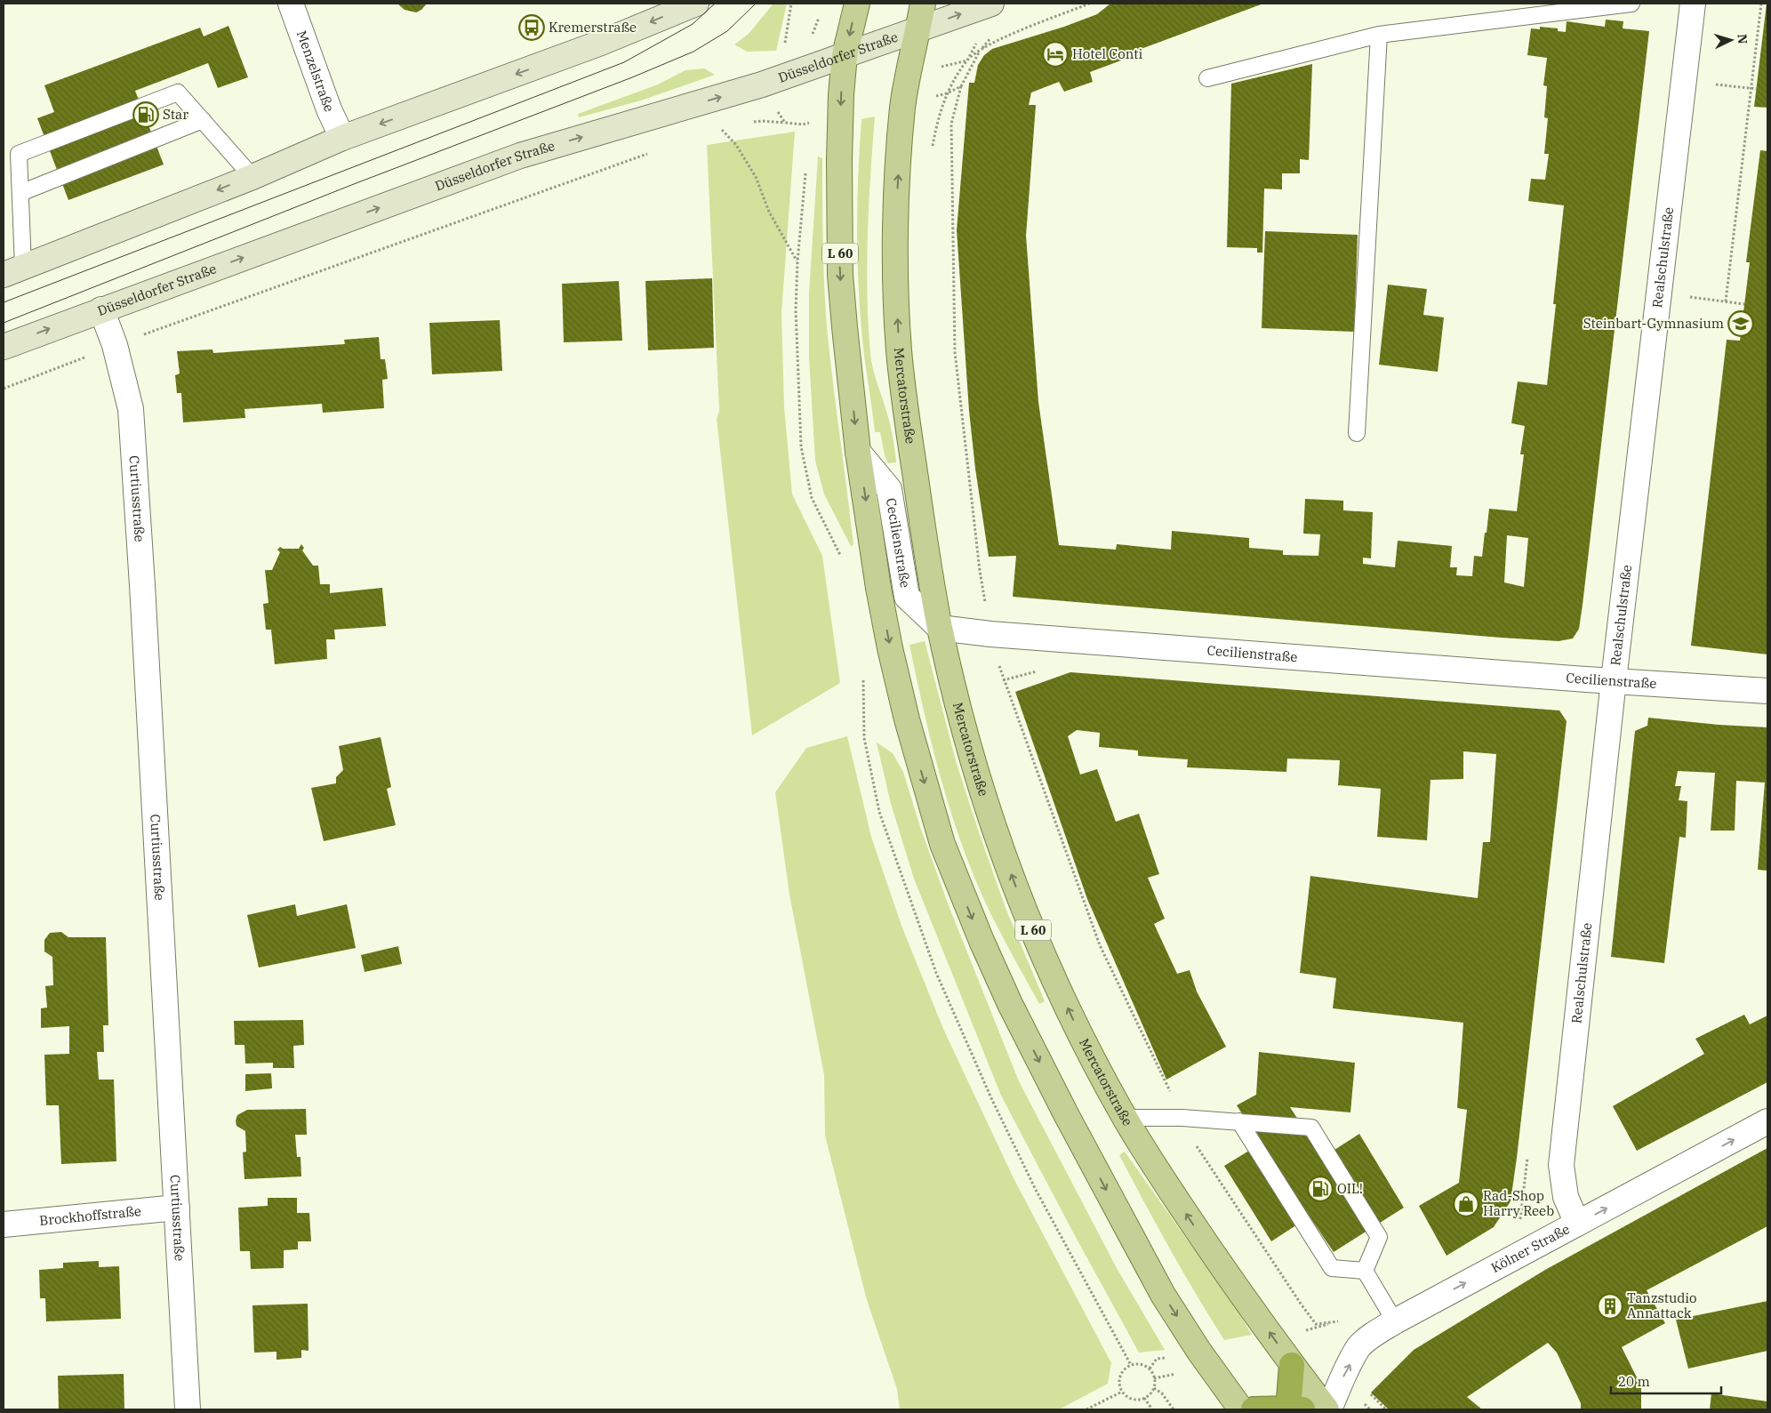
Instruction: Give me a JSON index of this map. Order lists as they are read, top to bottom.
{
  "streets": {
    "main road": ["Düsseldorfer Straße", "L 60", "Mercatorstraße"],
    "street": [
      "Menzelstraße",
      "Realschulstraße",
      "Curtiusstraße",
      "Cecilienstraße",
      "Brockhoffstraße",
      "Kölner Straße"
    ]
  },
  "crossings": [
    ["Düsseldorfer Straße", "L 60"],
    ["Düsseldorfer Straße", "Mercatorstraße"],
    ["Düsseldorfer Straße", "Curtiusstraße"],
    ["L 60", "Cecilienstraße"],
    ["Realschulstraße", "Cecilienstraße"],
    ["Realschulstraße", "Kölner Straße"],
    ["Mercatorstraße", "Cecilienstraße"],
    ["Mercatorstraße", "Kölner Straße"],
    ["Curtiusstraße", "Brockhoffstraße"]
  ],
  "one_way": ["Kölner Straße"],
  "places": {
    "bus stop": ["Kremerstraße"],
    "hotel": ["Hotel Conti"],
    "fuel station": ["Star", "OIL!"],
    "school or university": ["Steinbart-Gymnasium"],
    "shop": ["Rad-Shop Harry Reeb"],
    "building": ["Tanzstudio Annattack"]
  },
  "scale_bar": "20 m",
  "north": "right"
}
